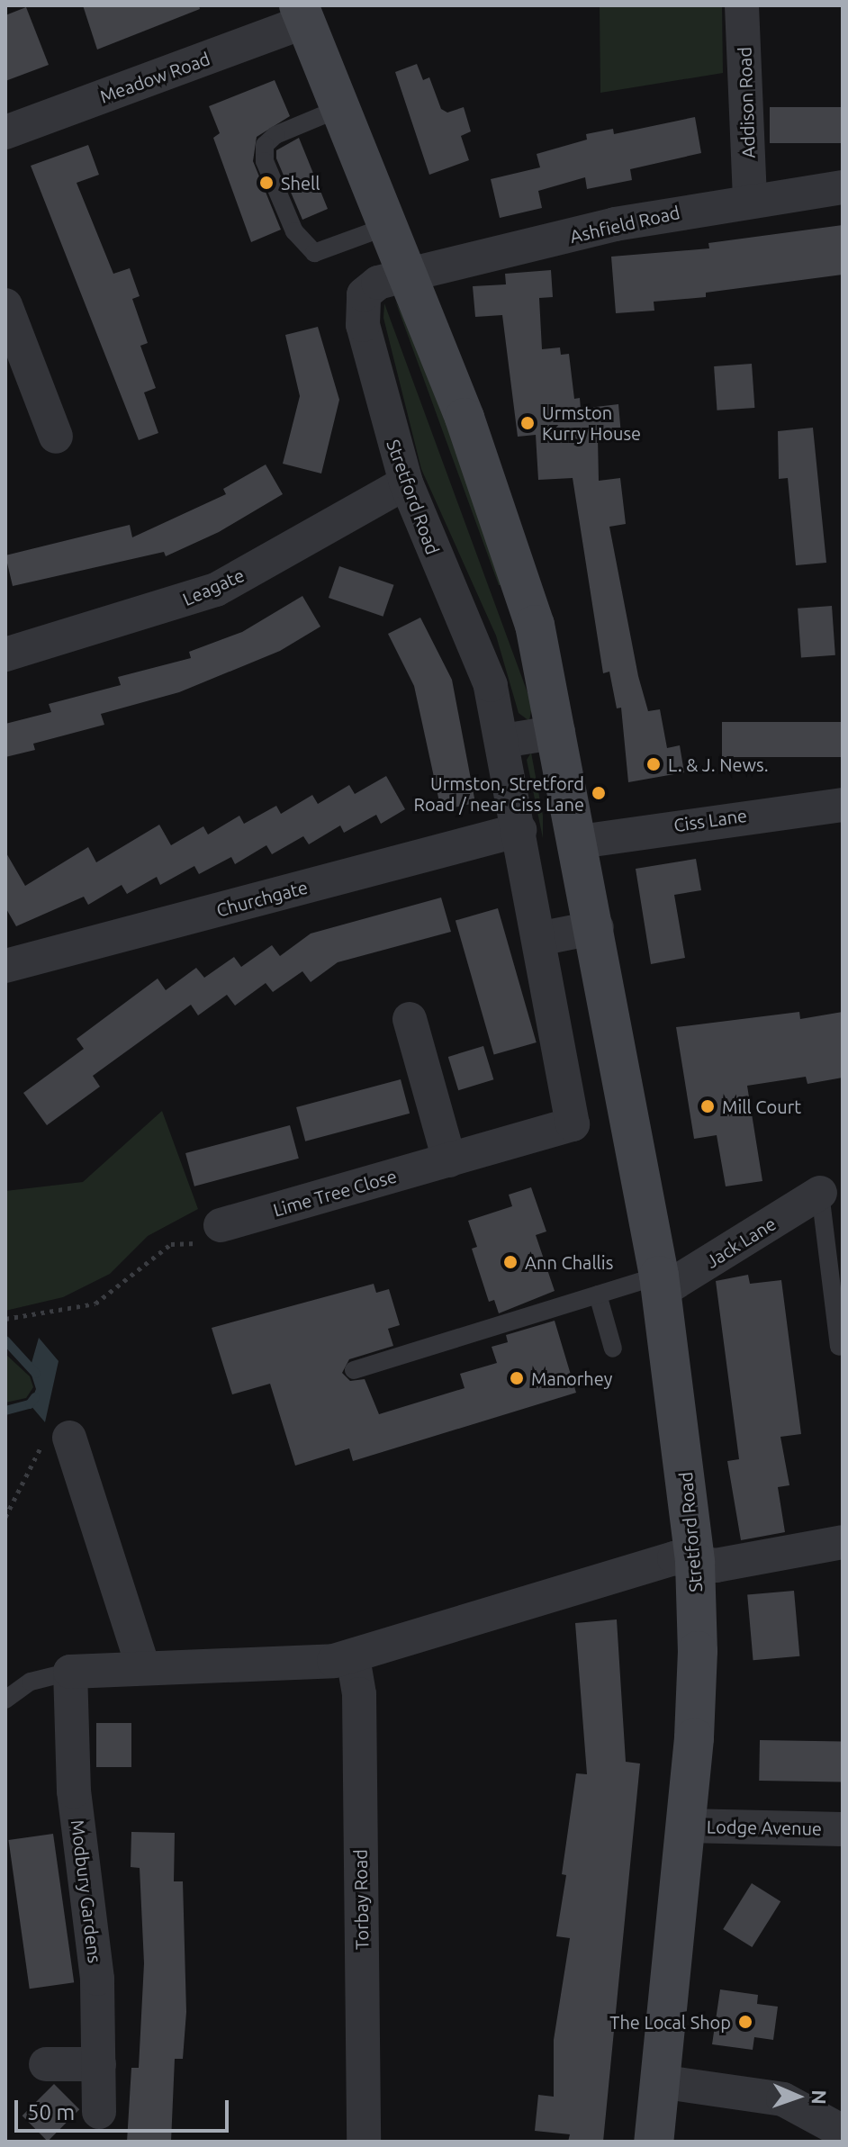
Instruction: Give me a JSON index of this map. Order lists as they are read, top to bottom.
{
  "streets": {
    "main road": ["Stretford Road"],
    "street": [
      "Meadow Road",
      "Addison Road",
      "Ashfield Road",
      "Leagate",
      "Ciss Lane",
      "Churchgate",
      "Lime Tree Close",
      "Jack Lane",
      "Lodge Avenue",
      "Modbury Gardens",
      "Torbay Road"
    ]
  },
  "crossings": [
    ["Meadow Road", "Stretford Road"],
    ["Addison Road", "Ashfield Road"],
    ["Ashfield Road", "Stretford Road"],
    ["Stretford Road", "Leagate"],
    ["Stretford Road", "Ciss Lane"],
    ["Stretford Road", "Churchgate"],
    ["Stretford Road", "Lime Tree Close"],
    ["Stretford Road", "Jack Lane"],
    ["Stretford Road", "Lodge Avenue"]
  ],
  "places": [
    "Shell",
    "Urmston Kurry House",
    "L. & J. News.",
    "Urmston, Stretford Road / near Ciss Lane",
    "Mill Court",
    "Ann Challis",
    "Manorhey",
    "The Local Shop"
  ],
  "scale_bar": "50 m",
  "north": "right"
}
